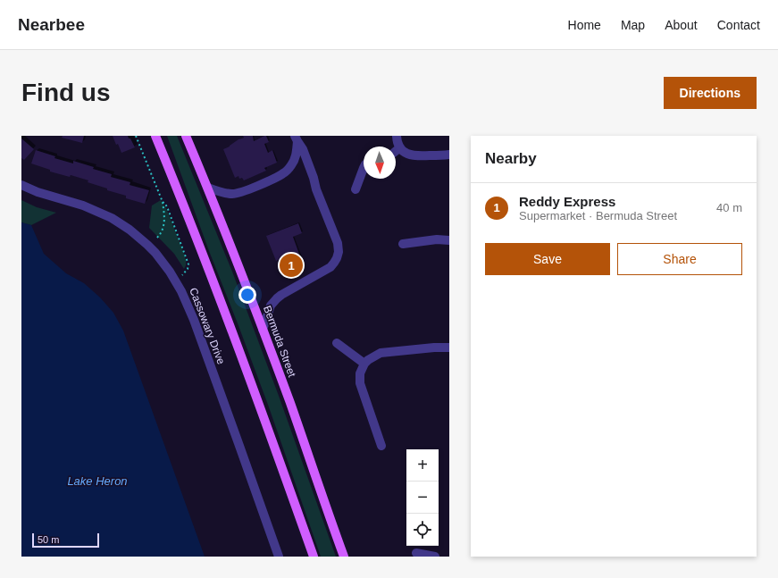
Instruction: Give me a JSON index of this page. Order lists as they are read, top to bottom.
{
  "streets": {
    "main road": ["Bermuda Street"],
    "street": ["Cassowary Drive"]
  },
  "water": ["Lake Heron"],
  "scale_bar": "50 m",
  "north": "bottom",
  "page": {
    "header": "Nearbee",
    "nav": [
      "Home",
      "Map",
      "About",
      "Contact"
    ],
    "buttons": [
      "Directions",
      ["Save", "Share"]
    ],
    "title": "Find us",
    "heading": "Nearby",
    "list": [
      {
        "mark": "1",
        "name": "Reddy Express",
        "note": "Supermarket · Bermuda Street",
        "value": "40 m"
      }
    ],
    "pins": "1",
    "map_buttons": ["+", "−"],
    "scale": "50 m"
  }
}
